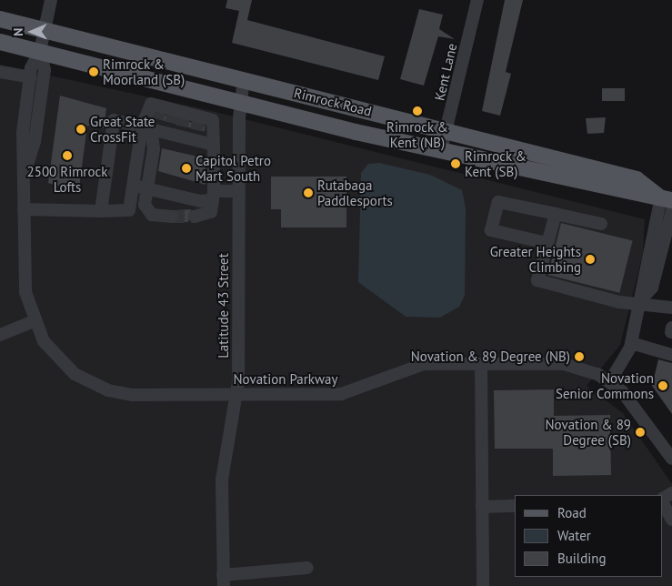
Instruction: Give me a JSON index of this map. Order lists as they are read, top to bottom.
{
  "streets": {
    "main road": ["Rimrock Road"],
    "street": ["Kent Lane", "Latitude 43 Street", "Novation Parkway"]
  },
  "crossings": [
    ["Kent Lane", "Rimrock Road"],
    ["Rimrock Road", "Latitude 43 Street"],
    ["Rimrock Road", "Novation Parkway"],
    ["Latitude 43 Street", "Novation Parkway"]
  ],
  "places": [
    "Rimrock & Moorland (SB)",
    "Rimrock & Kent (NB)",
    "Great State CrossFit",
    "2500 Rimrock Lofts",
    "Rimrock & Kent (SB)",
    "Capitol Petro Mart South",
    "Rutabaga Paddlesports",
    "Greater Heights Climbing",
    "Novation & 89 Degree (NB)",
    "Novation Senior Commons",
    "Novation & 89 Degree (SB)"
  ],
  "legend": ["Road", "Water", "Building"],
  "north": "left"
}
